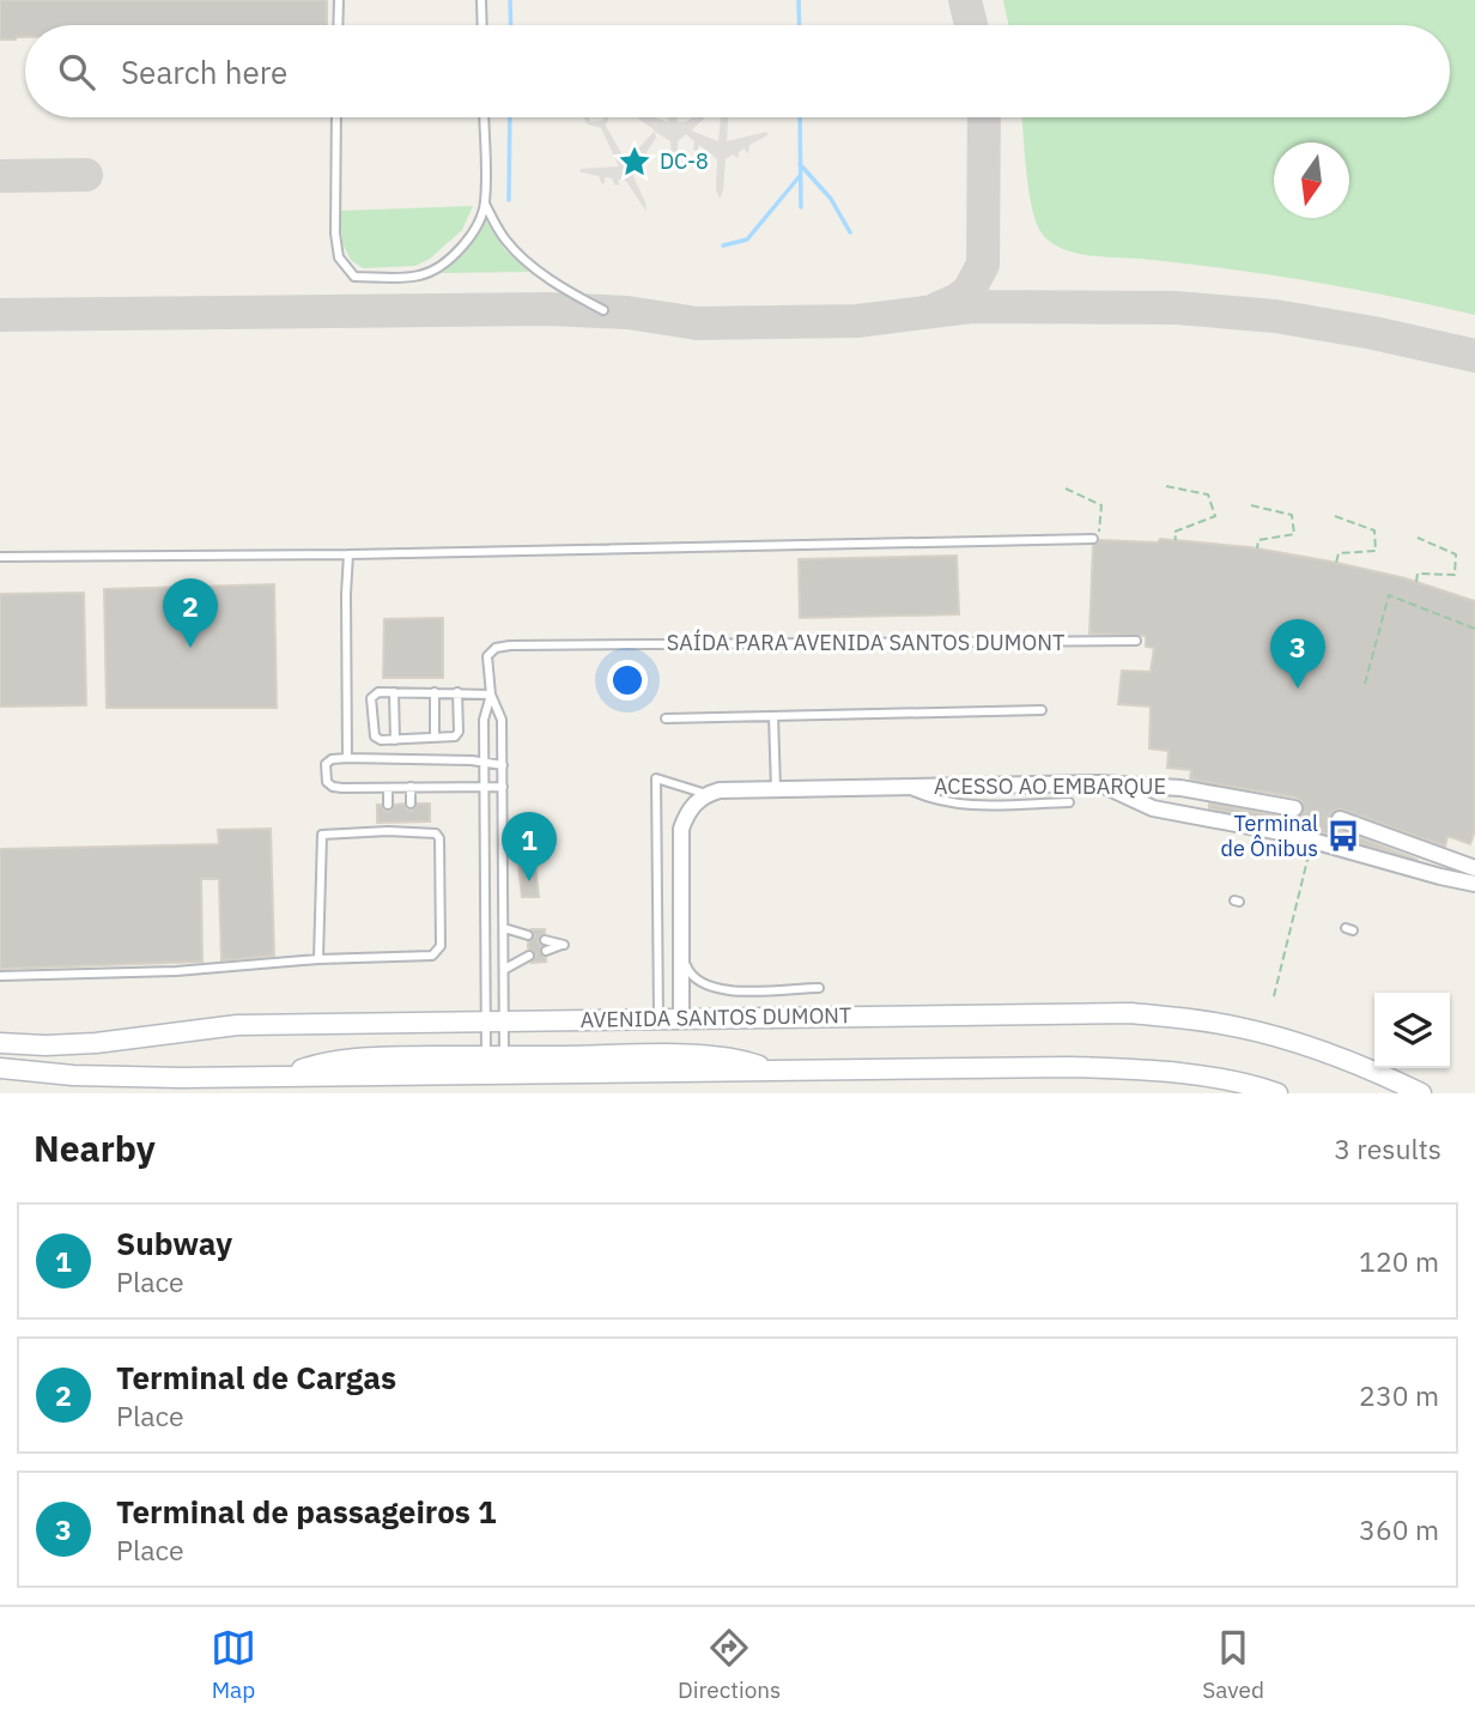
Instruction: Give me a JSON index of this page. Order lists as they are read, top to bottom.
{
  "streets": {
    "main road": ["AVENIDA SANTOS DUMONT"],
    "street": ["ACESSO AO EMBARQUE"],
    "lane": ["SAÍDA PARA AVENIDA SANTOS DUMONT"]
  },
  "places": {
    "place": ["DC-8"],
    "bus stop": ["Terminal de Ônibus"]
  },
  "north": "bottom",
  "page": {
    "search": "Search here",
    "pins": ["2", "3", "1"],
    "heading": ["Nearby", "3 results"],
    "list": [
      {
        "mark": "1",
        "name": "Subway",
        "note": "Place",
        "value": "120 m"
      },
      {
        "mark": "2",
        "name": "Terminal de Cargas",
        "note": "Place",
        "value": "230 m"
      },
      {
        "mark": "3",
        "name": "Terminal de passageiros 1",
        "note": "Place",
        "value": "360 m"
      }
    ],
    "nav": ["Map", "Directions", "Saved"]
  }
}
